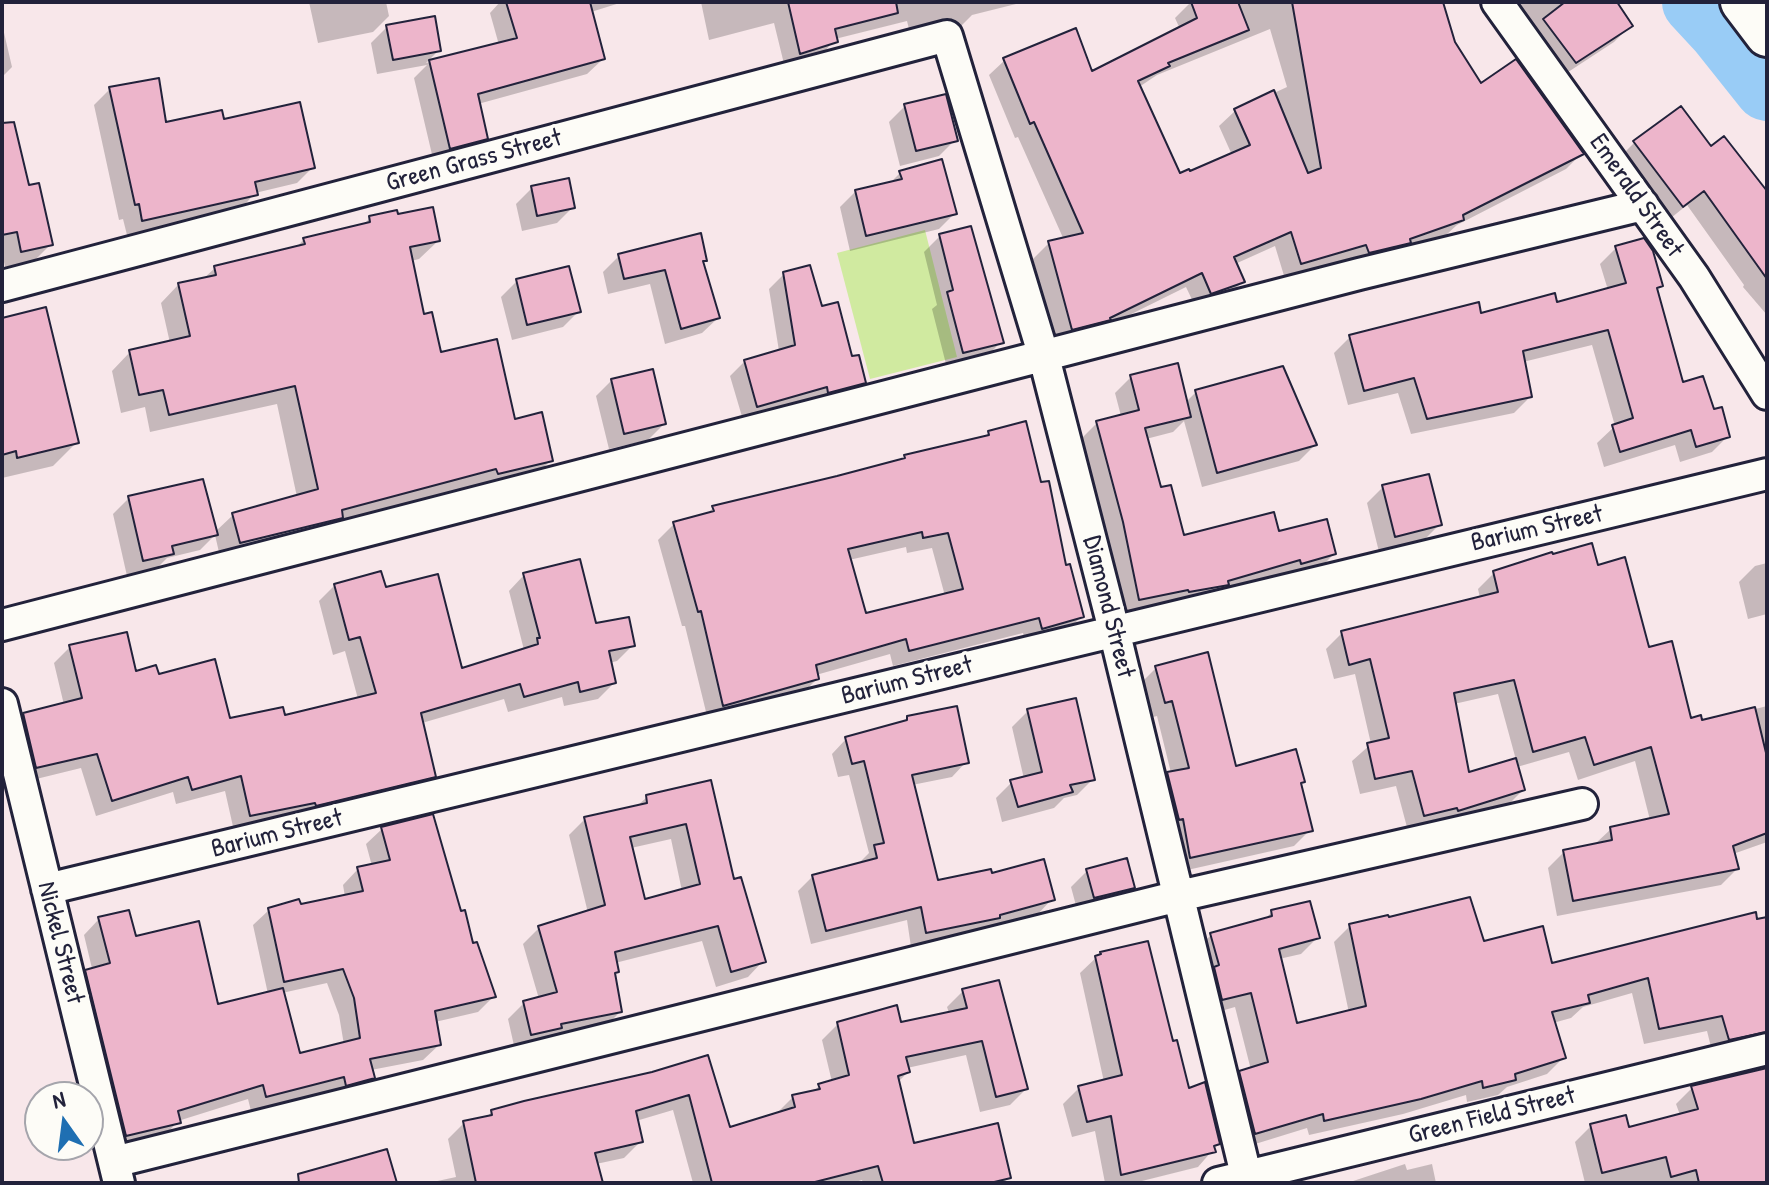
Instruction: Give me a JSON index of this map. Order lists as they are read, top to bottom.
{
  "streets": {
    "street": [
      "Green Grass Street",
      "Emerald Street",
      "Barium Street",
      "Diamond Street",
      "Nickel Street",
      "Green Field Street"
    ]
  },
  "crossings": [
    ["Green Grass Street", "Diamond Street"],
    ["Barium Street", "Diamond Street"],
    ["Barium Street", "Nickel Street"],
    ["Diamond Street", "Green Field Street"]
  ],
  "north": "top"
}
